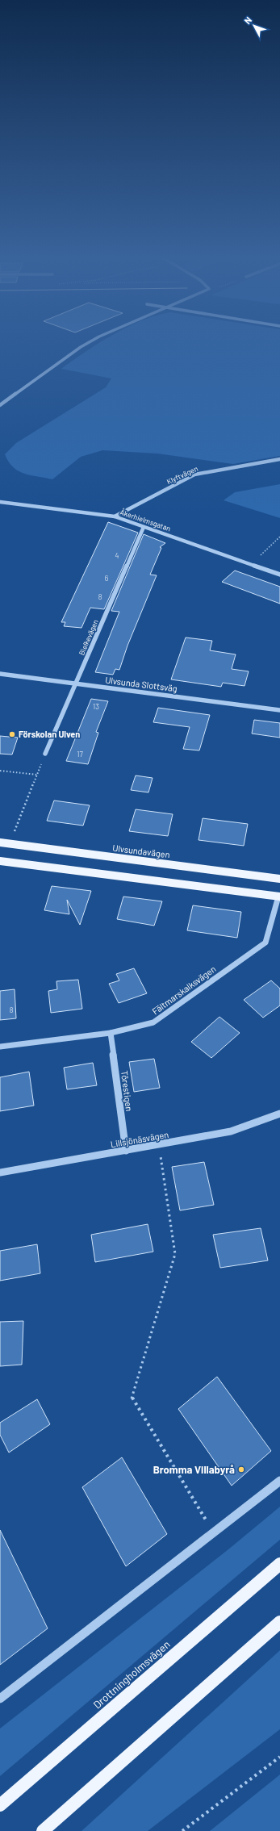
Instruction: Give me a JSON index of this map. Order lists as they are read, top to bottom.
{
  "streets": {
    "main road": ["Ulvsundavägen", "Drottningholmsvägen"],
    "street": [
      "Klyftvägen",
      "Åkerhielmsgatan",
      "Bielkevägen",
      "Ulvsunda Slottsväg",
      "Fältmarskalksvägen",
      "Törestigen",
      "Lillsjönäsvägen"
    ]
  },
  "crossings": [
    ["Klyftvägen", "Åkerhielmsgatan"],
    ["Åkerhielmsgatan", "Bielkevägen"],
    ["Bielkevägen", "Ulvsunda Slottsväg"],
    ["Fältmarskalksvägen", "Törestigen"],
    ["Törestigen", "Lillsjönäsvägen"]
  ],
  "places": ["Förskolan Ulven", "Bromma Villabyrå"],
  "house_numbers": [
    "4",
    "6",
    "8",
    "13",
    "17",
    "8"
  ],
  "north": "top left"
}
